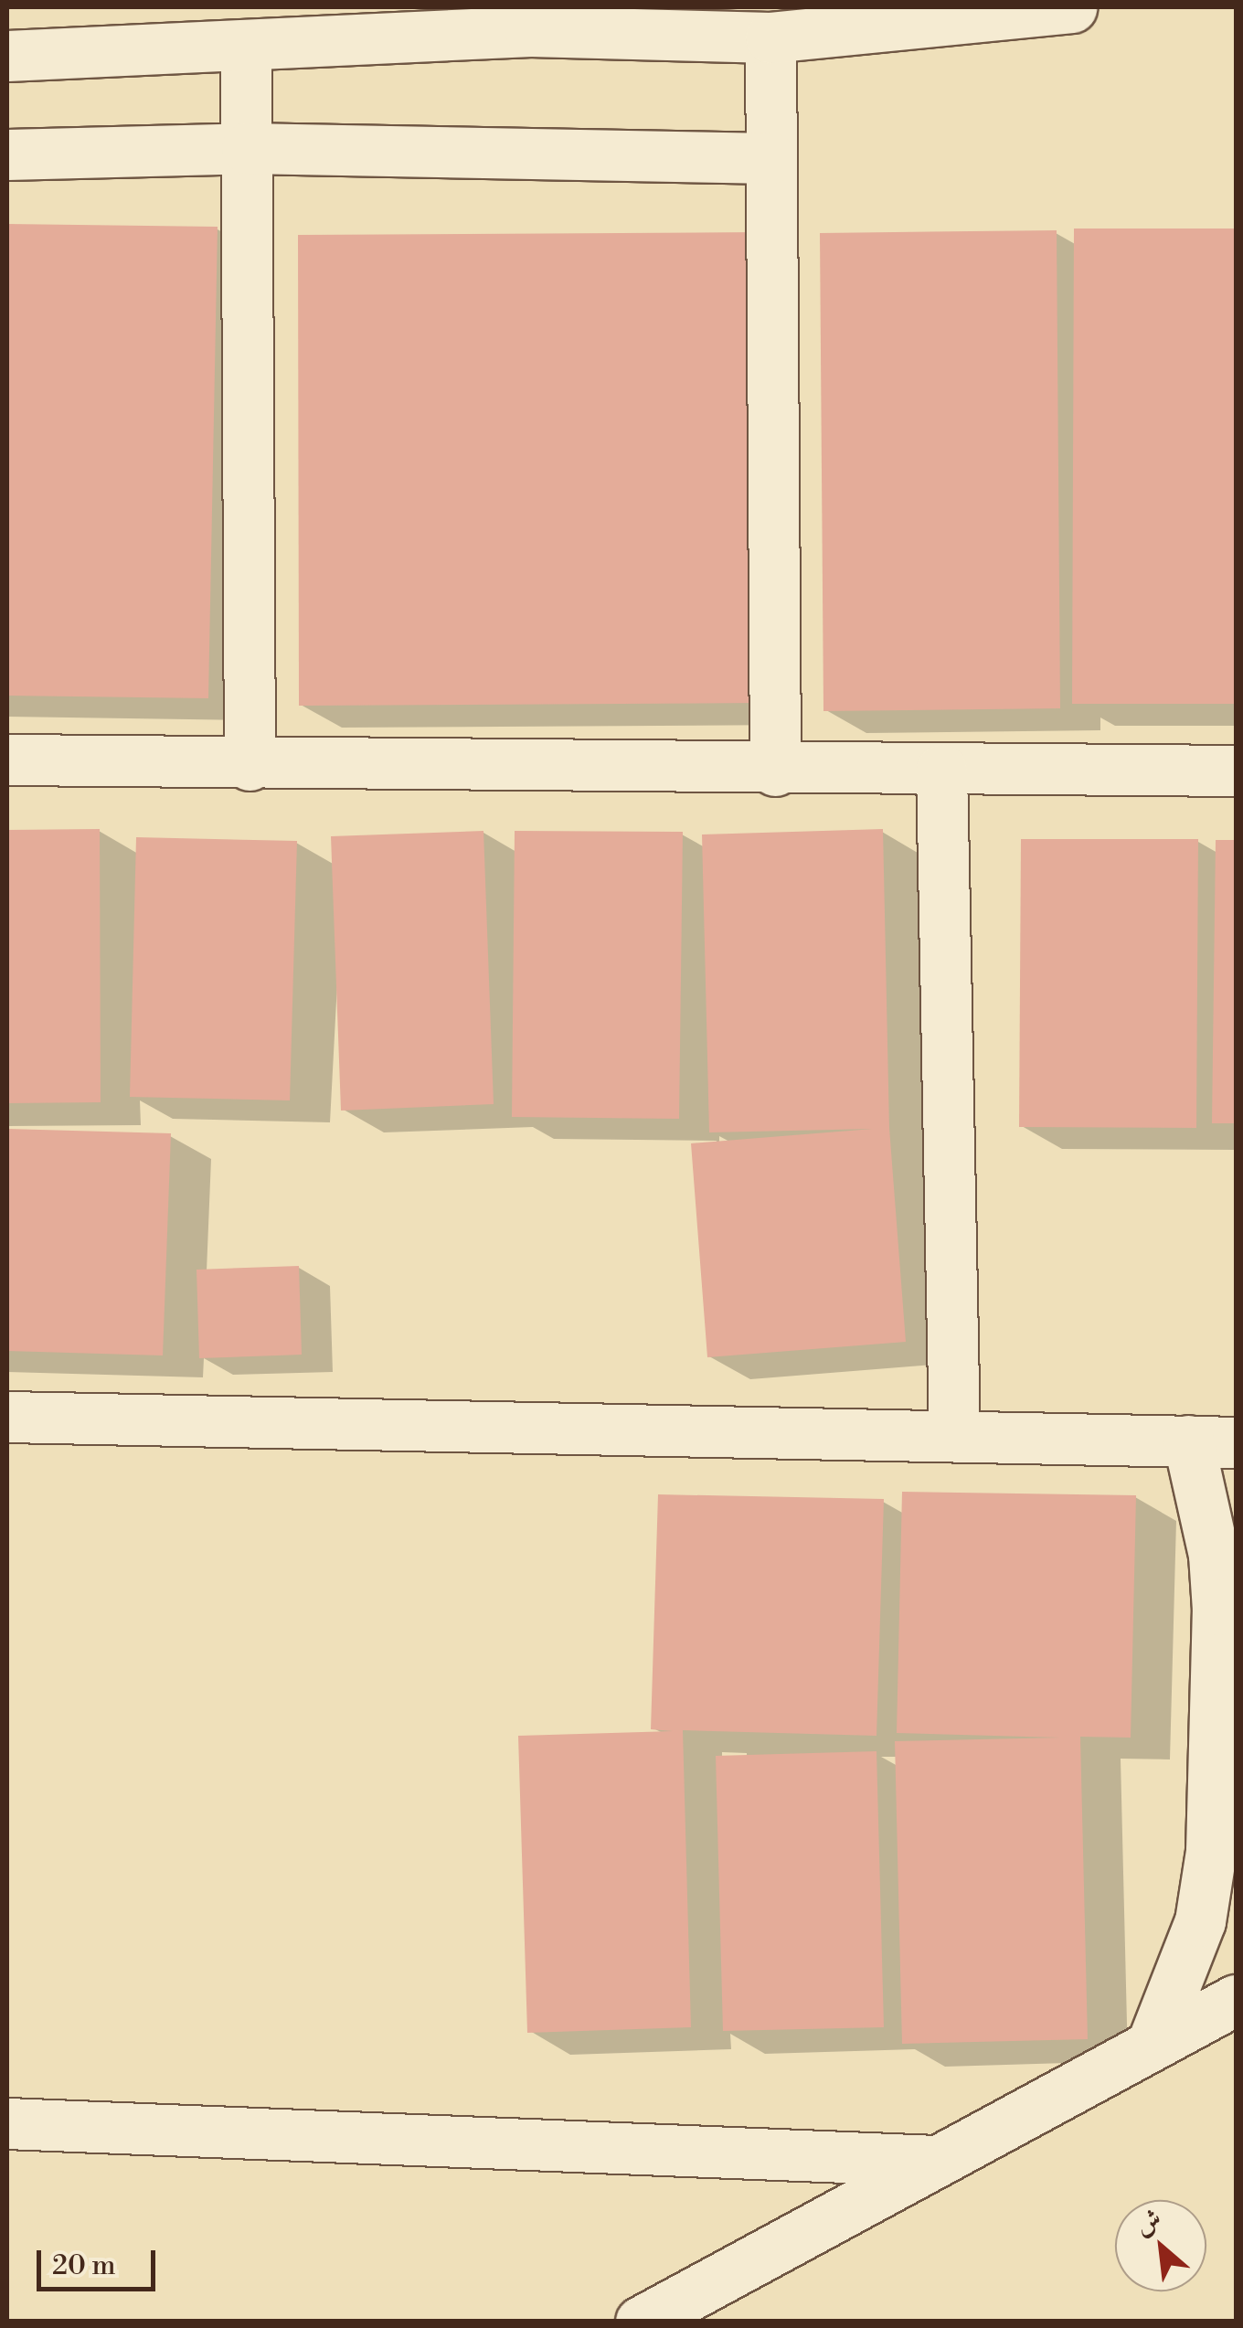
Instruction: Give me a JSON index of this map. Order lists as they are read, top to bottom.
{
  "scale_bar": "20 m",
  "north": "top left"
}
